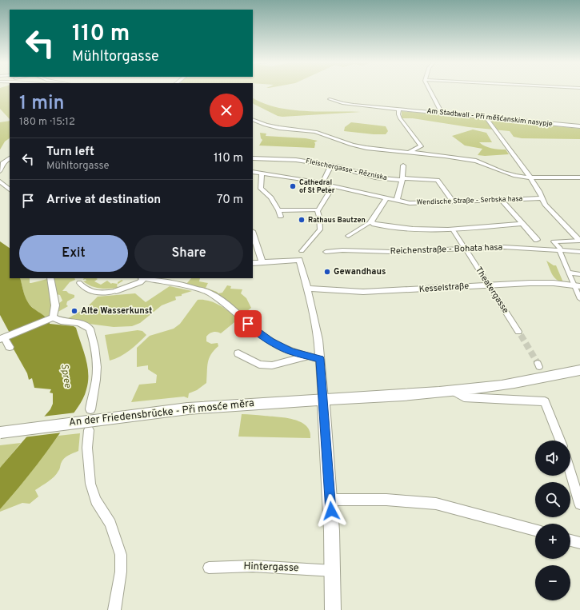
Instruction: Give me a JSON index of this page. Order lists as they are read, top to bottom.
{
  "streets": {
    "main road": ["An der Friedensbrücke - Při mosće měra"],
    "street": [
      "Am Stadtwall - Při měšćanskim nasypje",
      "Fleischergasse - Rězniska",
      "Wendische Straße - Serbska hasa",
      "Reichenstraße - Bohata hasa",
      "Kesselstraße",
      "Theatergasse",
      "Hintergasse"
    ]
  },
  "crossings": [
    ["Fleischergasse - Rězniska", "Wendische Straße - Serbska hasa"],
    ["Reichenstraße - Bohata hasa", "Theatergasse"],
    ["Kesselstraße", "Theatergasse"]
  ],
  "water": ["Spree"],
  "places": [
    "Cathedral of St Peter",
    "Rathaus Bautzen",
    "Gewandhaus",
    "Alte Wasserkunst"
  ],
  "page": {
    "turn": ["110 m", "Mühltorgasse"],
    "heading": ["1 min", "180 m · 15:12"],
    "list": [
      {
        "name": "Turn left",
        "note": "Mühltorgasse",
        "value": "110 m"
      },
      {
        "name": "Arrive at destination",
        "value": "70 m"
      }
    ],
    "buttons": ["Exit", "Share"],
    "map_buttons": ["+", "−"]
  }
}
